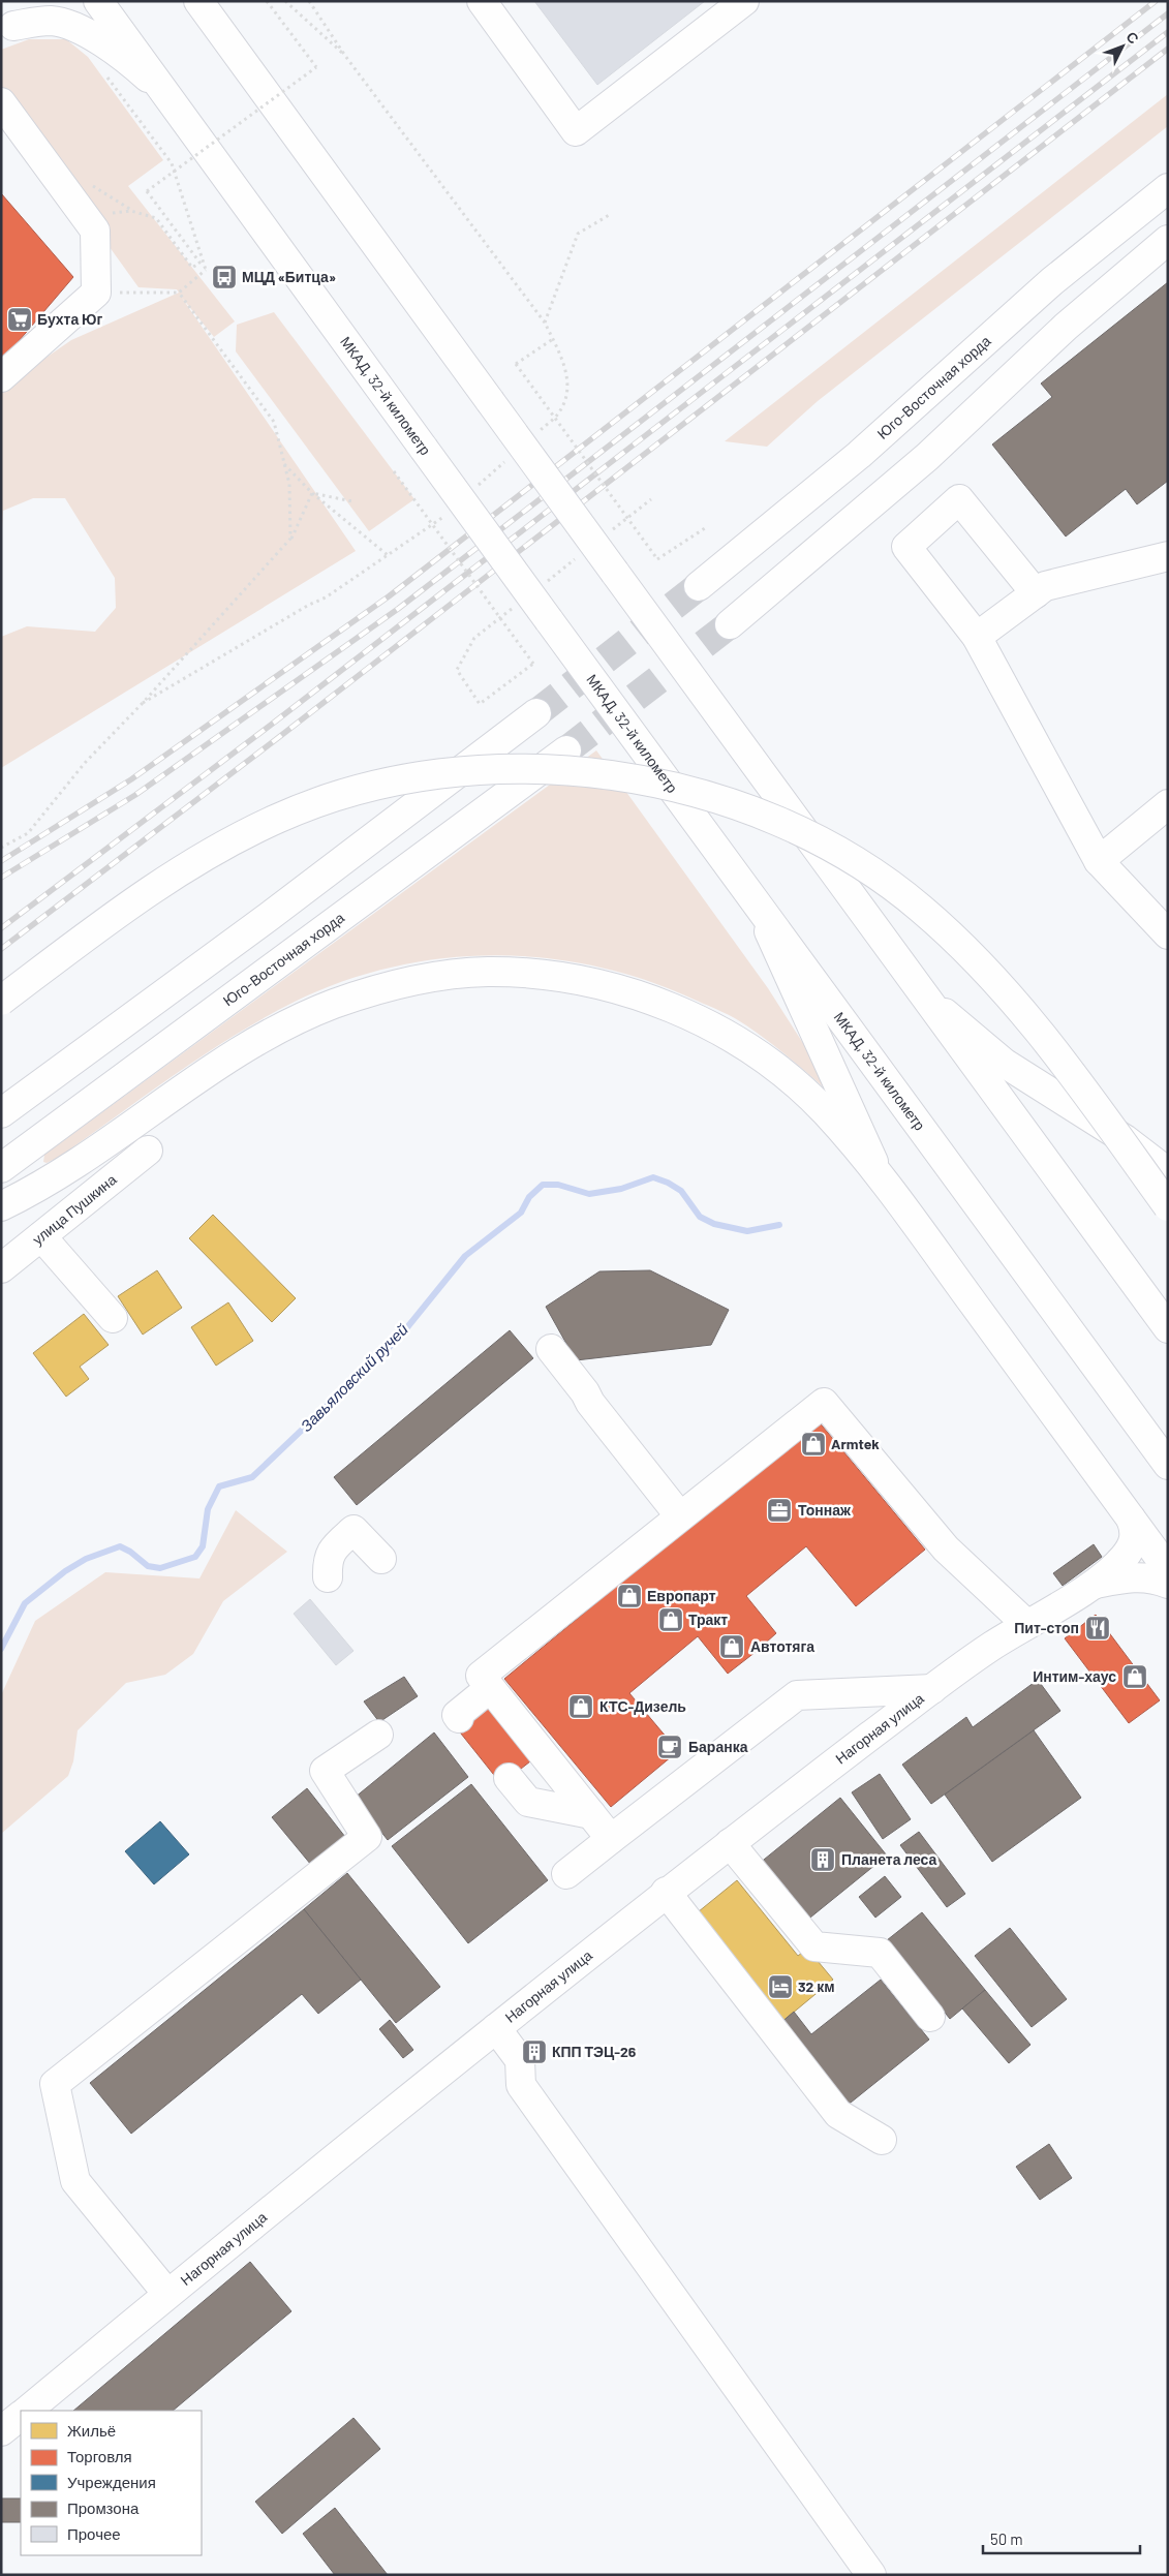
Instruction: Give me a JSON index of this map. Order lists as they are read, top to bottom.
{
  "streets": {
    "main road": [
      "Юго-Восточная хорда",
      "МКАД, 32-й километр",
      "улица Пушкина",
      "Нагорная улица"
    ]
  },
  "water": ["Завьяловский ручей"],
  "places": {
    "bus stop": ["МЦД «Битца»"],
    "supermarket": ["Бухта Юг"],
    "shop": [
      "Armtek",
      "Европарт",
      "Тракт",
      "Автотяга",
      "Интим-хаус",
      "КТС-Дизель"
    ],
    "office": ["Тоннаж"],
    "restaurant": ["Пит-стоп"],
    "cafe": ["Баранка"],
    "building": ["Планета леса", "КПП ТЭЦ-26"],
    "hotel": ["32 км"]
  },
  "legend": [
    "Жильё",
    "Торговля",
    "Учреждения",
    "Промзона",
    "Прочее"
  ],
  "scale_bar": "50 m",
  "north": "top right"
}
